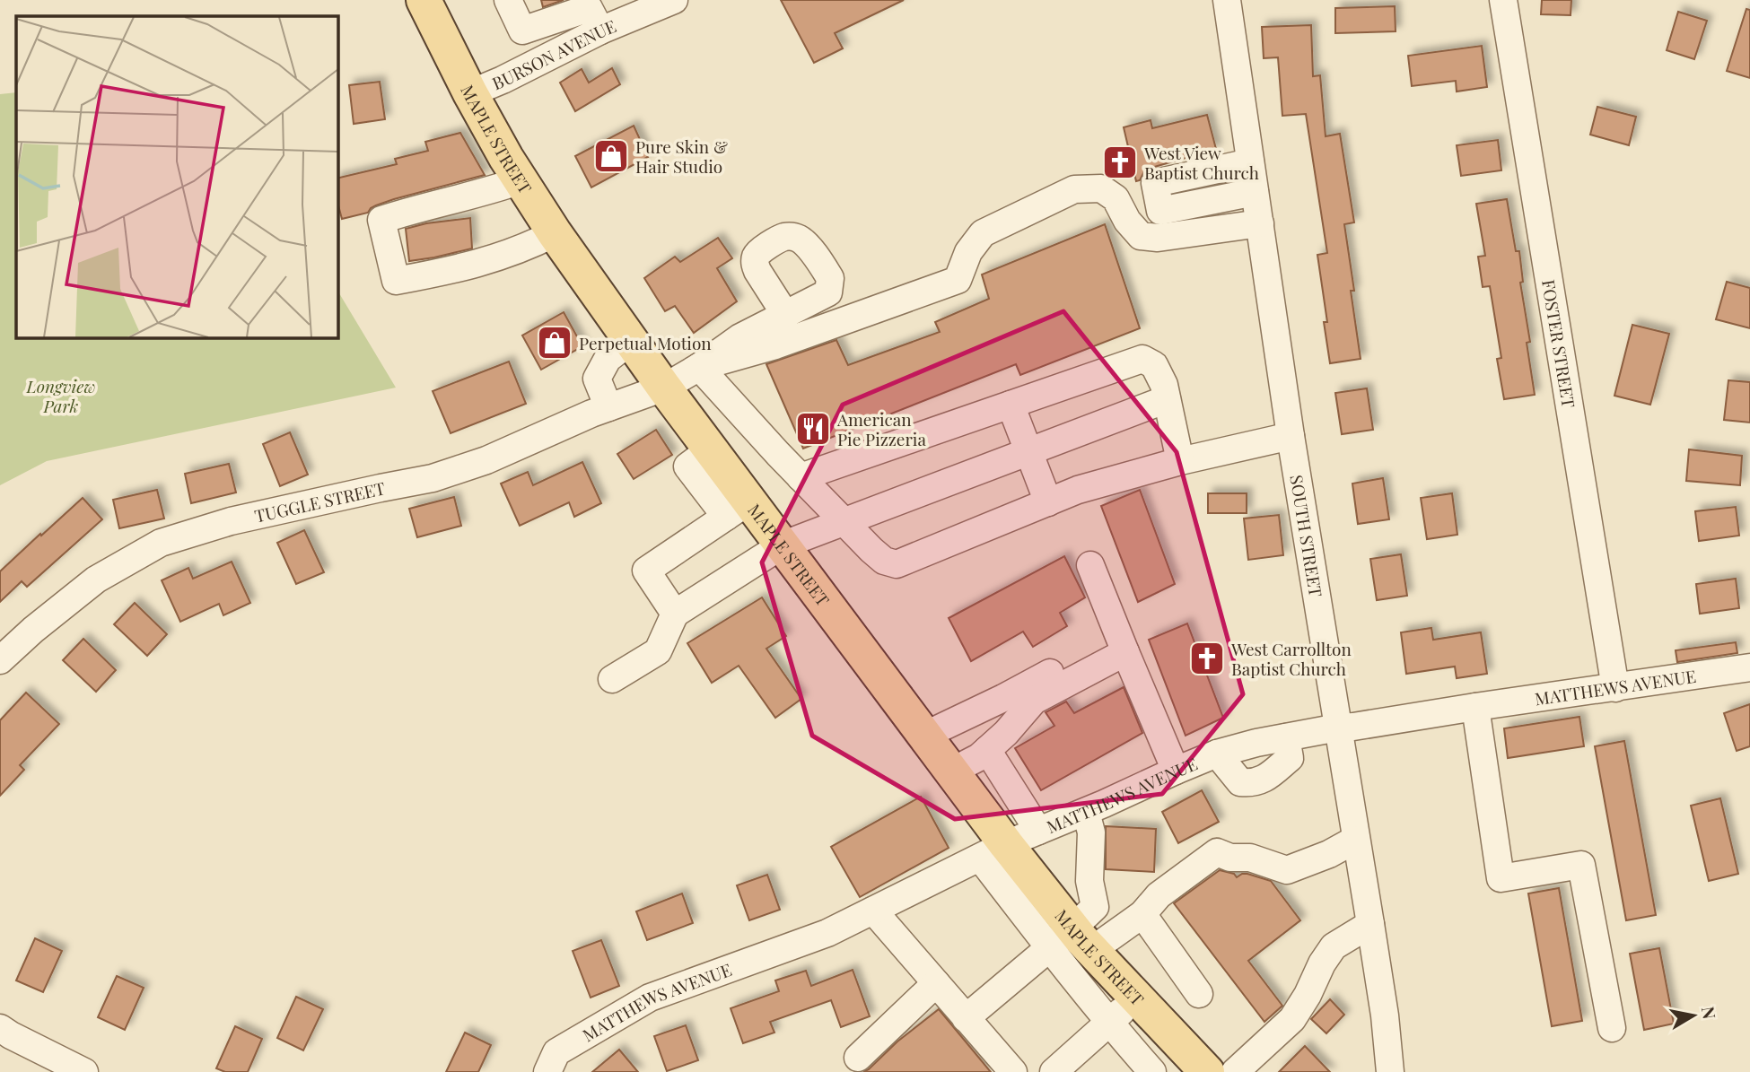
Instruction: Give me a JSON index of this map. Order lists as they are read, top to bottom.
{
  "streets": {
    "main road": ["MAPLE STREET"],
    "street": [
      "BURSON AVENUE",
      "FOSTER STREET",
      "TUGGLE STREET",
      "SOUTH STREET",
      "MATTHEWS AVENUE"
    ]
  },
  "crossings": [
    ["BURSON AVENUE", "MAPLE STREET"],
    ["MAPLE STREET", "TUGGLE STREET"],
    ["MAPLE STREET", "MATTHEWS AVENUE"],
    ["FOSTER STREET", "MATTHEWS AVENUE"],
    ["SOUTH STREET", "MATTHEWS AVENUE"]
  ],
  "parks": ["Longview Park"],
  "places": {
    "shop": ["Pure Skin & Hair Studio", "Perpetual Motion"],
    "church": ["West View Baptist Church", "West Carrollton Baptist Church"],
    "restaurant": ["American Pie Pizzeria"]
  },
  "north": "right"
}
